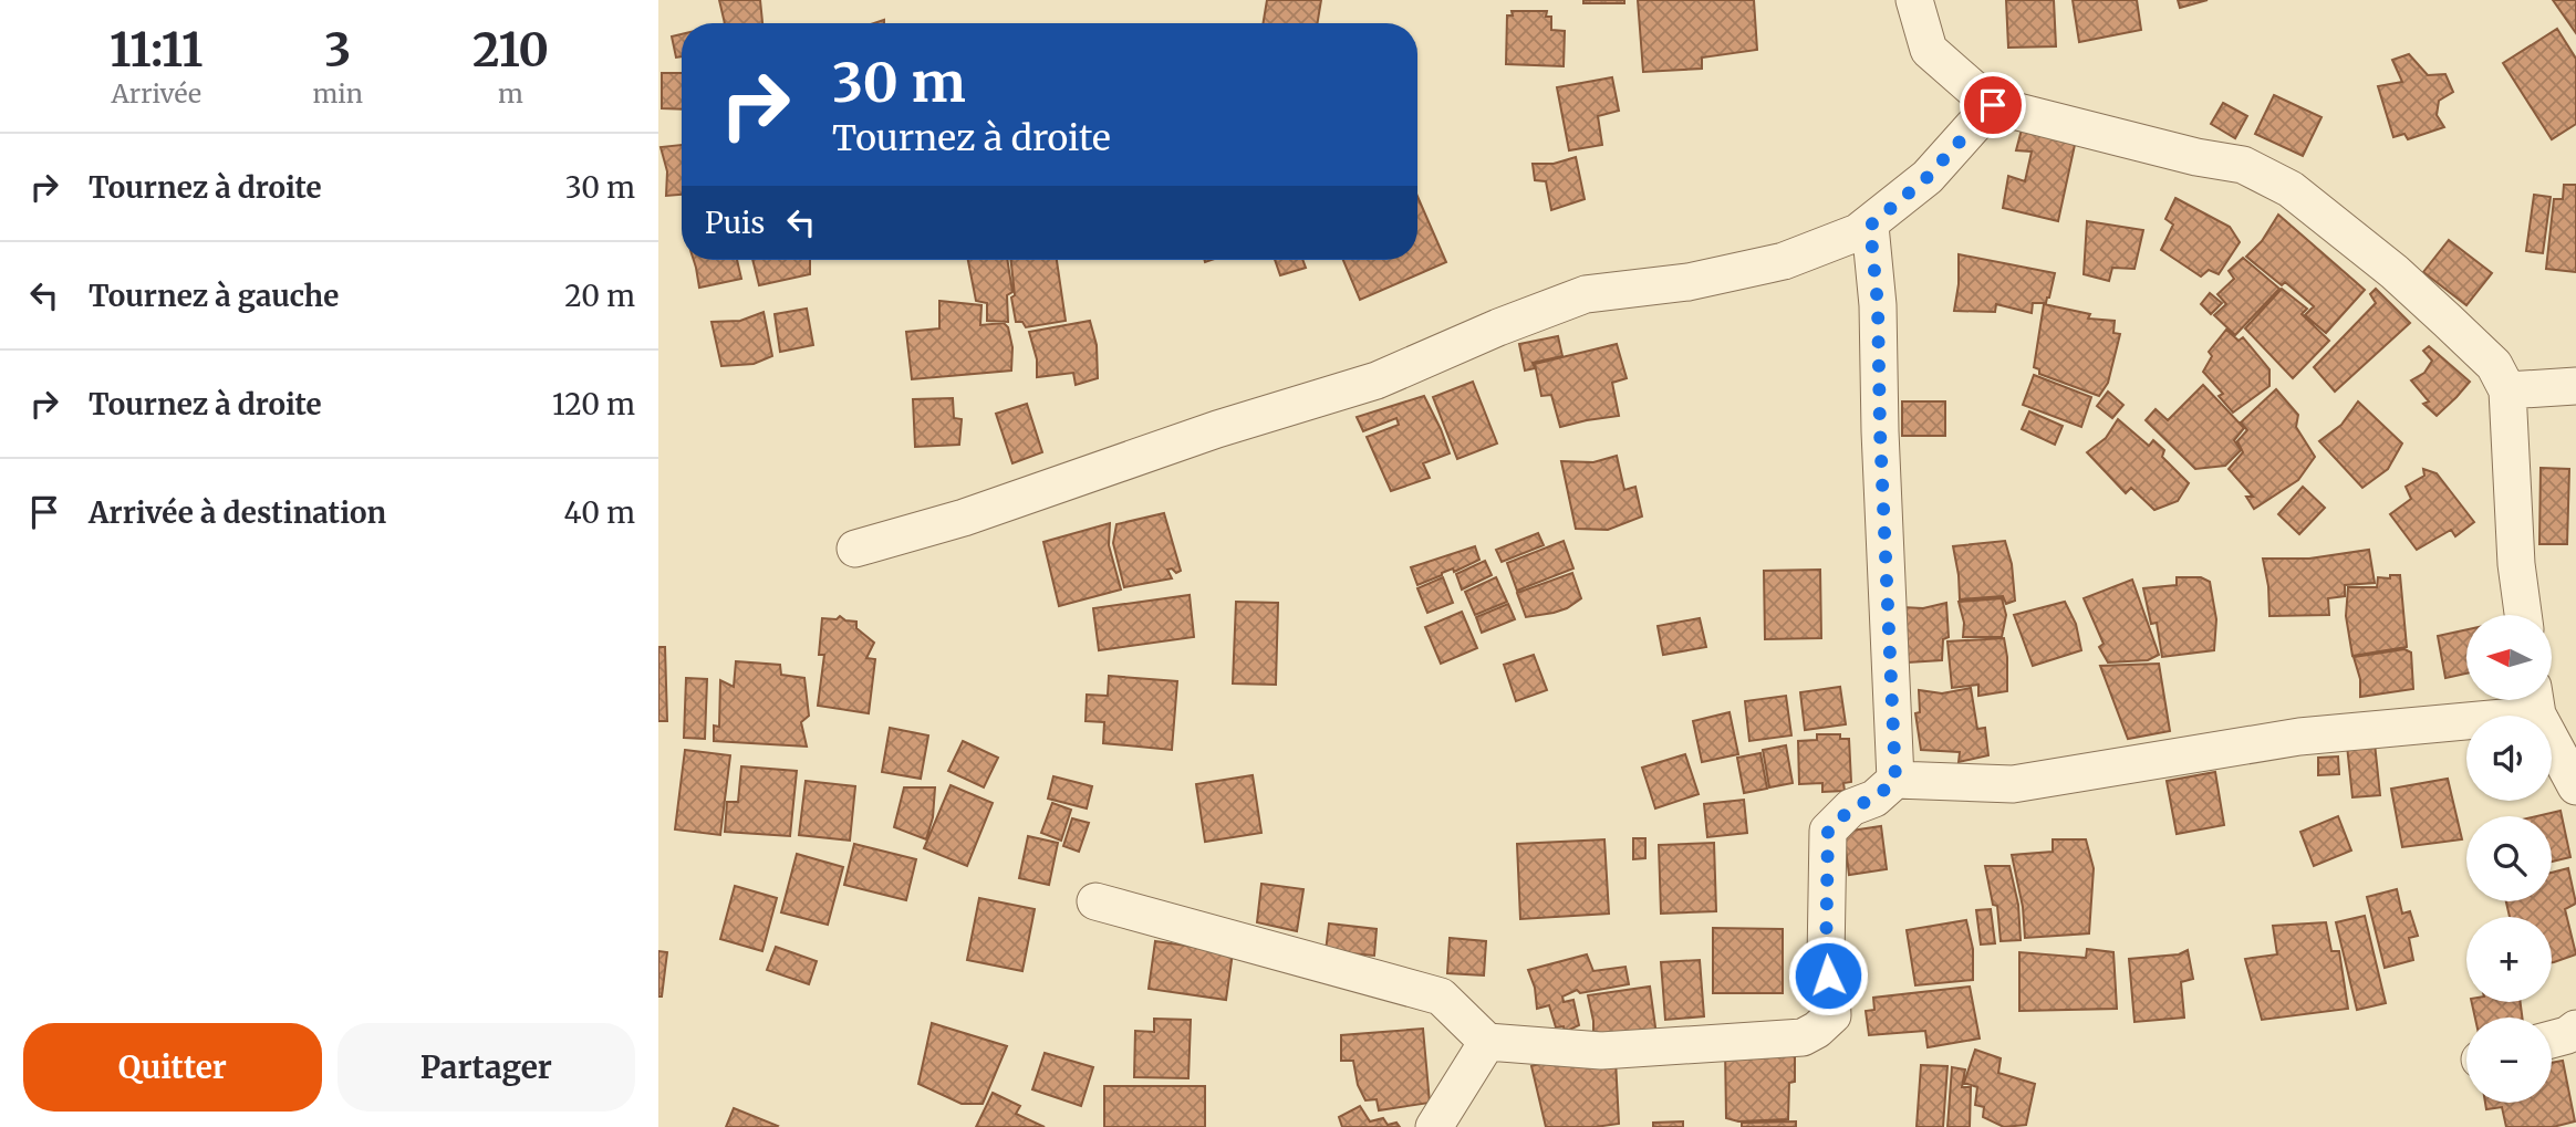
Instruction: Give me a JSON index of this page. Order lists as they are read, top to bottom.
{
  "north": "left",
  "page": {
    "eta": [
      "11:11",
      "Arrivée",
      "3",
      "min",
      "210",
      "m"
    ],
    "turn": ["30 m", "Tournez à droite"],
    "list": [
      {
        "name": "Tournez à droite",
        "value": "30 m"
      },
      {
        "name": "Tournez à gauche",
        "value": "20 m"
      },
      {
        "name": "Tournez à droite",
        "value": "120 m"
      },
      {
        "name": "Arrivée à destination",
        "value": "40 m"
      }
    ],
    "then": "Puis",
    "map_buttons": ["+", "−"],
    "buttons": ["Quitter", "Partager"]
  }
}
